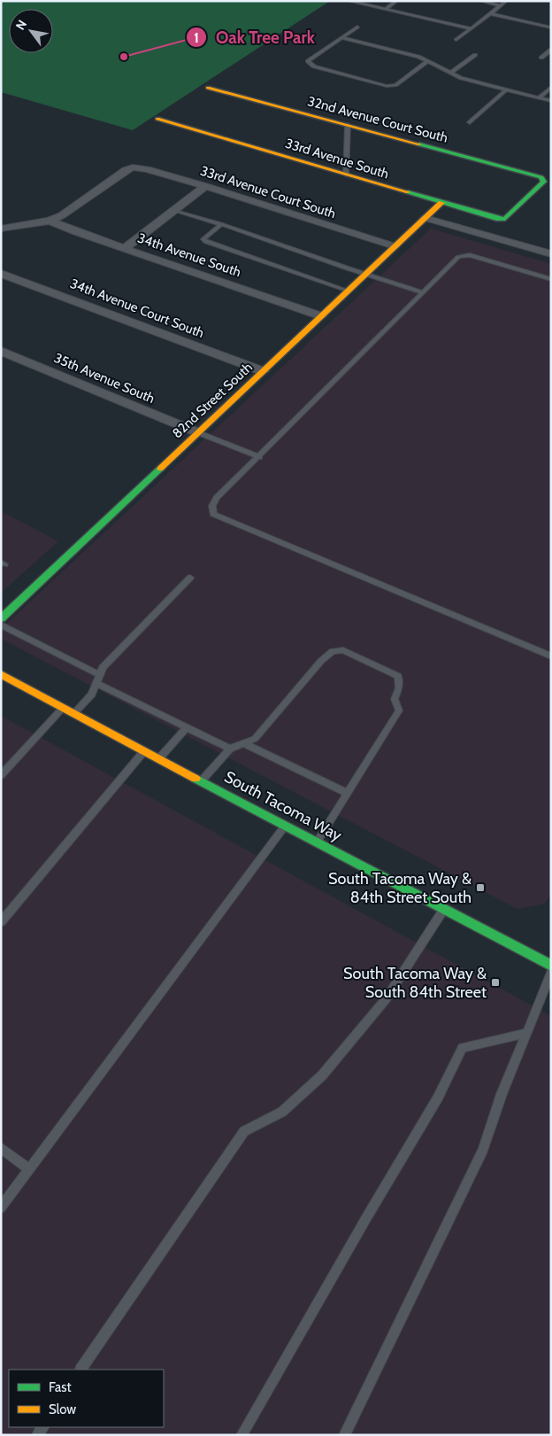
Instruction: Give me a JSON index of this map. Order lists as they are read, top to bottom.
{
  "streets": {
    "street": [
      "32nd Avenue Court South",
      "33rd Avenue South",
      "33rd Avenue Court South",
      "34th Avenue South",
      "34th Avenue Court South",
      "35th Avenue South",
      "82nd Street South",
      "South Tacoma Way"
    ]
  },
  "crossings": [
    ["32nd Avenue Court South", "33rd Avenue South"],
    ["33rd Avenue South", "82nd Street South"],
    ["33rd Avenue Court South", "34th Avenue South"],
    ["33rd Avenue Court South", "82nd Street South"],
    ["34th Avenue South", "82nd Street South"],
    ["34th Avenue Court South", "82nd Street South"],
    ["35th Avenue South", "82nd Street South"]
  ],
  "places": {
    "other": ["Oak Tree Park"],
    "transit": ["South Tacoma Way & 84th Street South", "South Tacoma Way & South 84th Street"]
  },
  "legend": ["Fast", "Slow"],
  "north": "top left"
}
